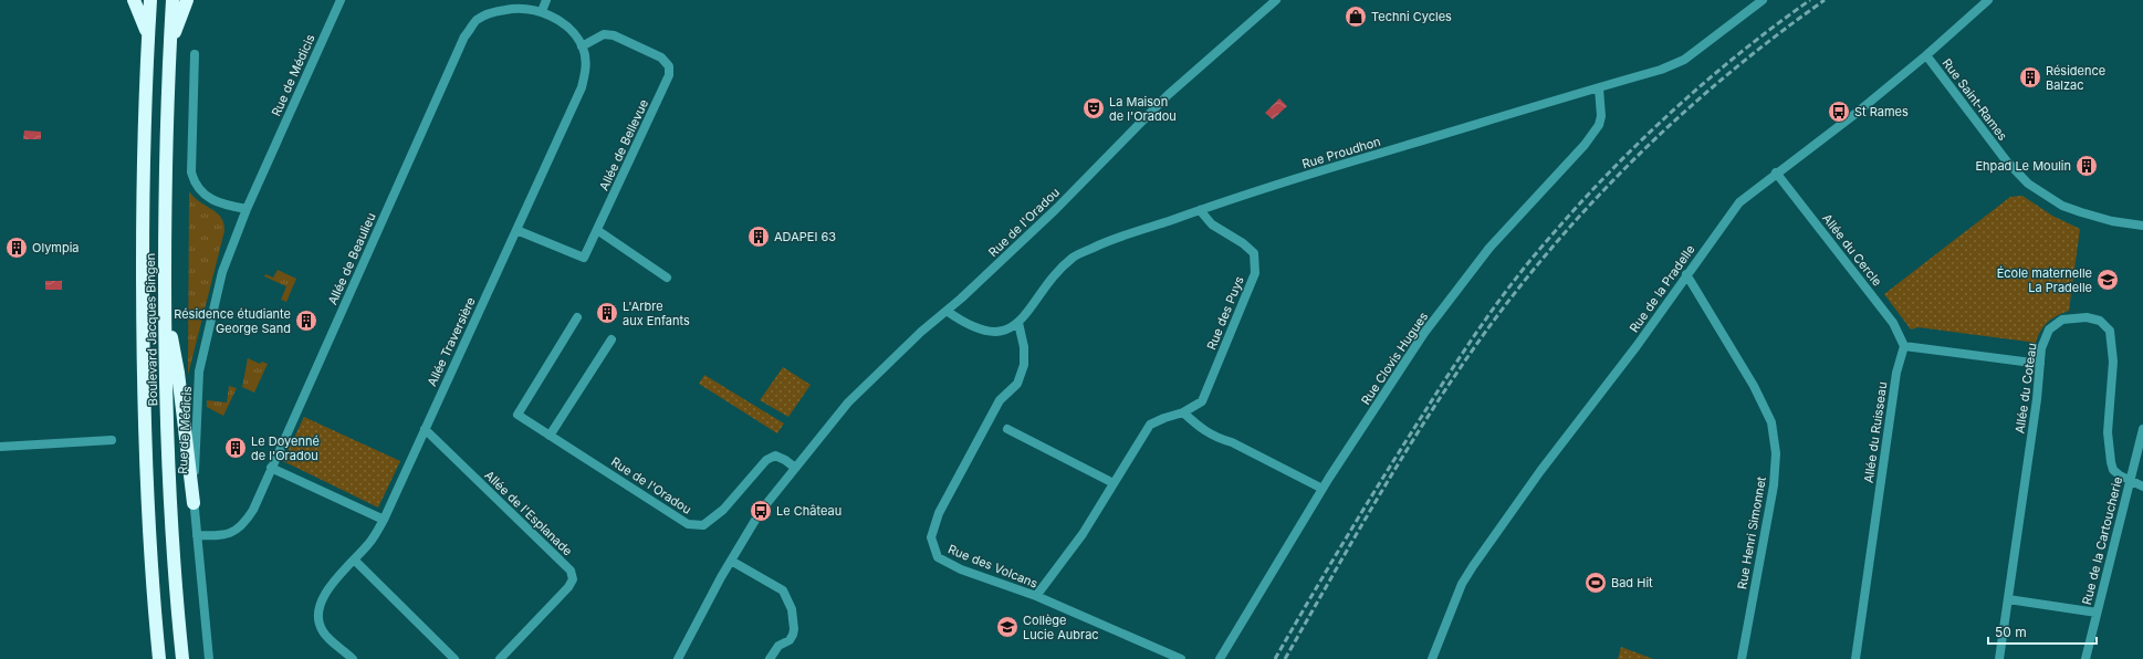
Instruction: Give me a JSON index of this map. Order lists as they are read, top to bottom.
{
  "streets": {
    "highway": ["Boulevard Jacques Bingen"],
    "street": [
      "Rue de Médicis",
      "Rue Saint-Rames",
      "Allée de Bellevue",
      "Rue Proudhon",
      "Rue de l'Oradou",
      "Allée du Cercle",
      "Allée de Beaulieu",
      "Rue de la Pradelle",
      "Rue des Puys",
      "Allée Traversière",
      "Rue Clovis Hugues",
      "Allée du Coteau",
      "Allée du Ruisseau",
      "Allée de l'Esplanade",
      "Rue Henri Simonnet",
      "Rue de la Cartoucherie",
      "Rue des Volcans"
    ]
  },
  "crossings": [
    ["Rue de Médicis", "Allée de Beaulieu"],
    ["Rue Saint-Rames", "Rue de la Pradelle"],
    ["Allée de Bellevue", "Allée Traversière"],
    ["Rue Proudhon", "Rue de l'Oradou"],
    ["Rue Proudhon", "Rue des Puys"],
    ["Rue Proudhon", "Rue Clovis Hugues"],
    ["Rue Proudhon", "Rue des Volcans"],
    ["Allée du Cercle", "Rue de la Pradelle"],
    ["Allée du Cercle", "Allée du Ruisseau"],
    ["Allée de Beaulieu", "Allée Traversière"],
    ["Rue de la Pradelle", "Rue Henri Simonnet"],
    ["Rue des Puys", "Rue des Volcans"],
    ["Allée Traversière", "Allée de l'Esplanade"],
    ["Allée du Coteau", "Rue de la Cartoucherie"]
  ],
  "places": {
    "shop": ["Techni Cycles"],
    "building": [
      "Résidence Balzac",
      "Ehpad Le Moulin",
      "ADAPEI 63",
      "Olympia",
      "L'Arbre aux Enfants",
      "Résidence étudiante George Sand",
      "Le Doyenné de l'Oradou"
    ],
    "theatre": ["La Maison de l'Oradou"],
    "bus stop": ["St Rames", "Le Château"],
    "school or university": ["École maternelle La Pradelle", "Collège Lucie Aubrac"],
    "sports": ["Bad Hit"]
  },
  "scale_bar": "50 m"
}
